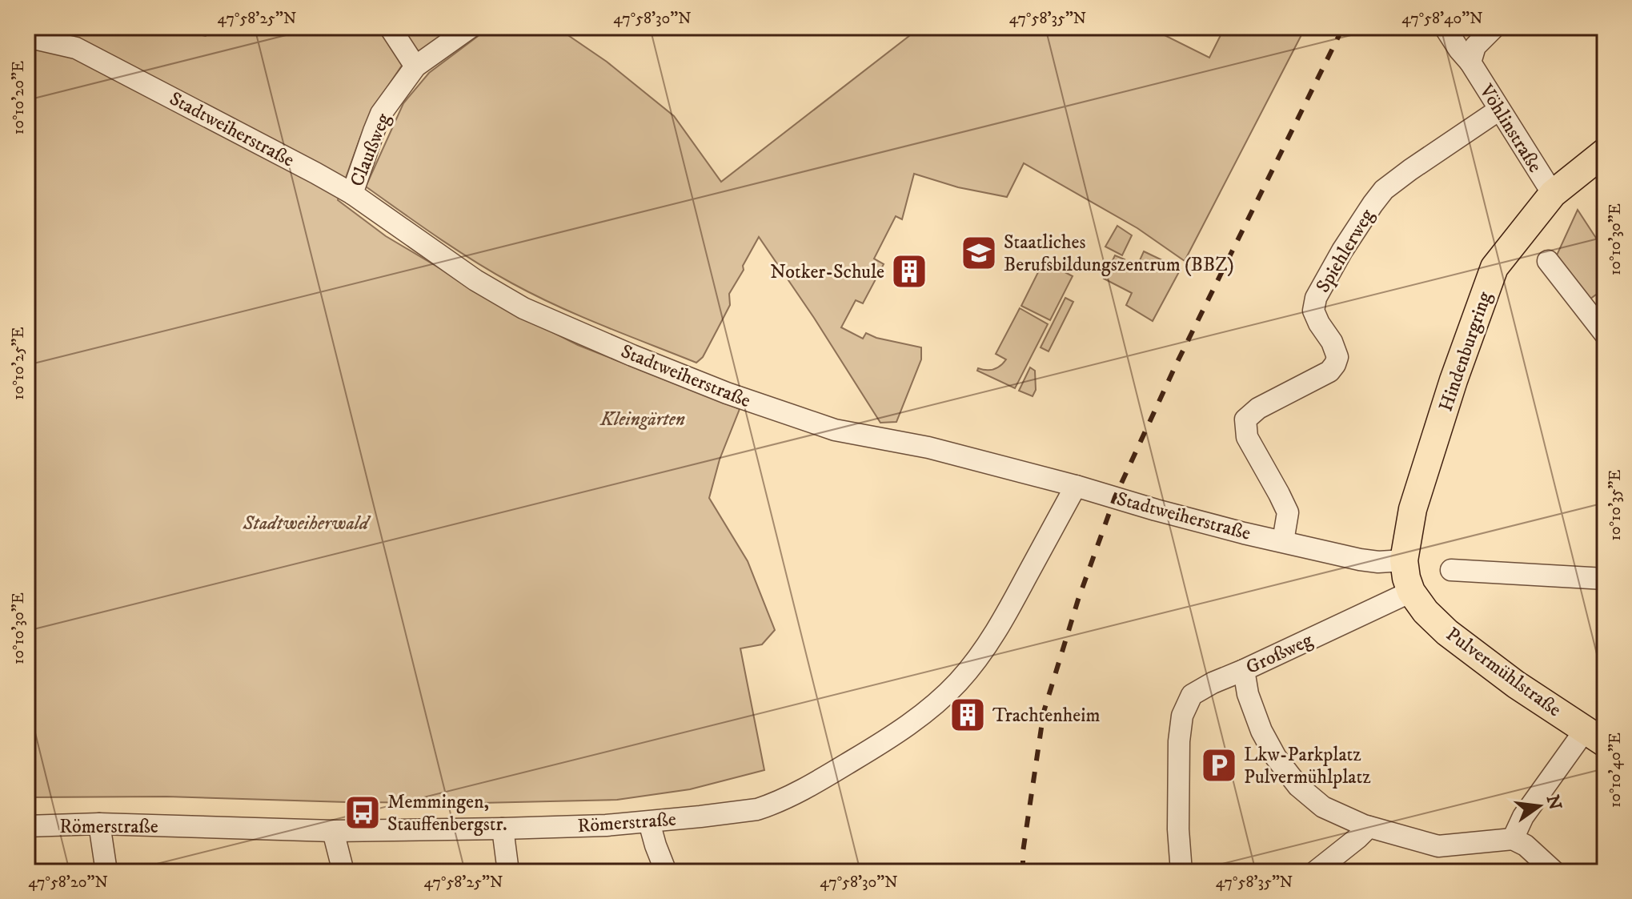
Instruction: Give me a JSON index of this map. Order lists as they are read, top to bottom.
{
  "streets": {
    "main road": ["Hindenburgring", "Pulvermühlstraße"],
    "street": [
      "Vöhlinstraße",
      "Stadtweiherstraße",
      "Claußweg",
      "Spiehlerweg",
      "Großweg",
      "Römerstraße"
    ]
  },
  "crossings": [
    ["Vöhlinstraße", "Spiehlerweg"],
    ["Vöhlinstraße", "Hindenburgring"],
    ["Stadtweiherstraße", "Claußweg"],
    ["Stadtweiherstraße", "Spiehlerweg"],
    ["Stadtweiherstraße", "Hindenburgring"],
    ["Stadtweiherstraße", "Römerstraße"],
    ["Hindenburgring", "Großweg"],
    ["Hindenburgring", "Pulvermühlstraße"],
    ["Großweg", "Pulvermühlstraße"]
  ],
  "parks": ["Kleingärten", "Stadtweiherwald"],
  "places": {
    "school or university": ["Staatliches Berufsbildungszentrum (BBZ)"],
    "building": ["Notker-Schule", "Trachtenheim"],
    "parking": ["Lkw-Parkplatz Pulvermühlplatz"],
    "bus stop": ["Memmingen, Stauffenbergstr."]
  },
  "north": "right",
  "coordinates": [
    "47°58'25\"N",
    "47°58'30\"N",
    "47°58'35\"N",
    "47°58'40\"N",
    "10°10'20\"E",
    "10°10'30\"E",
    "10°10'25\"E",
    "10°10'35\"E",
    "10°10'40\"E",
    "47°58'20\"N"
  ]
}
